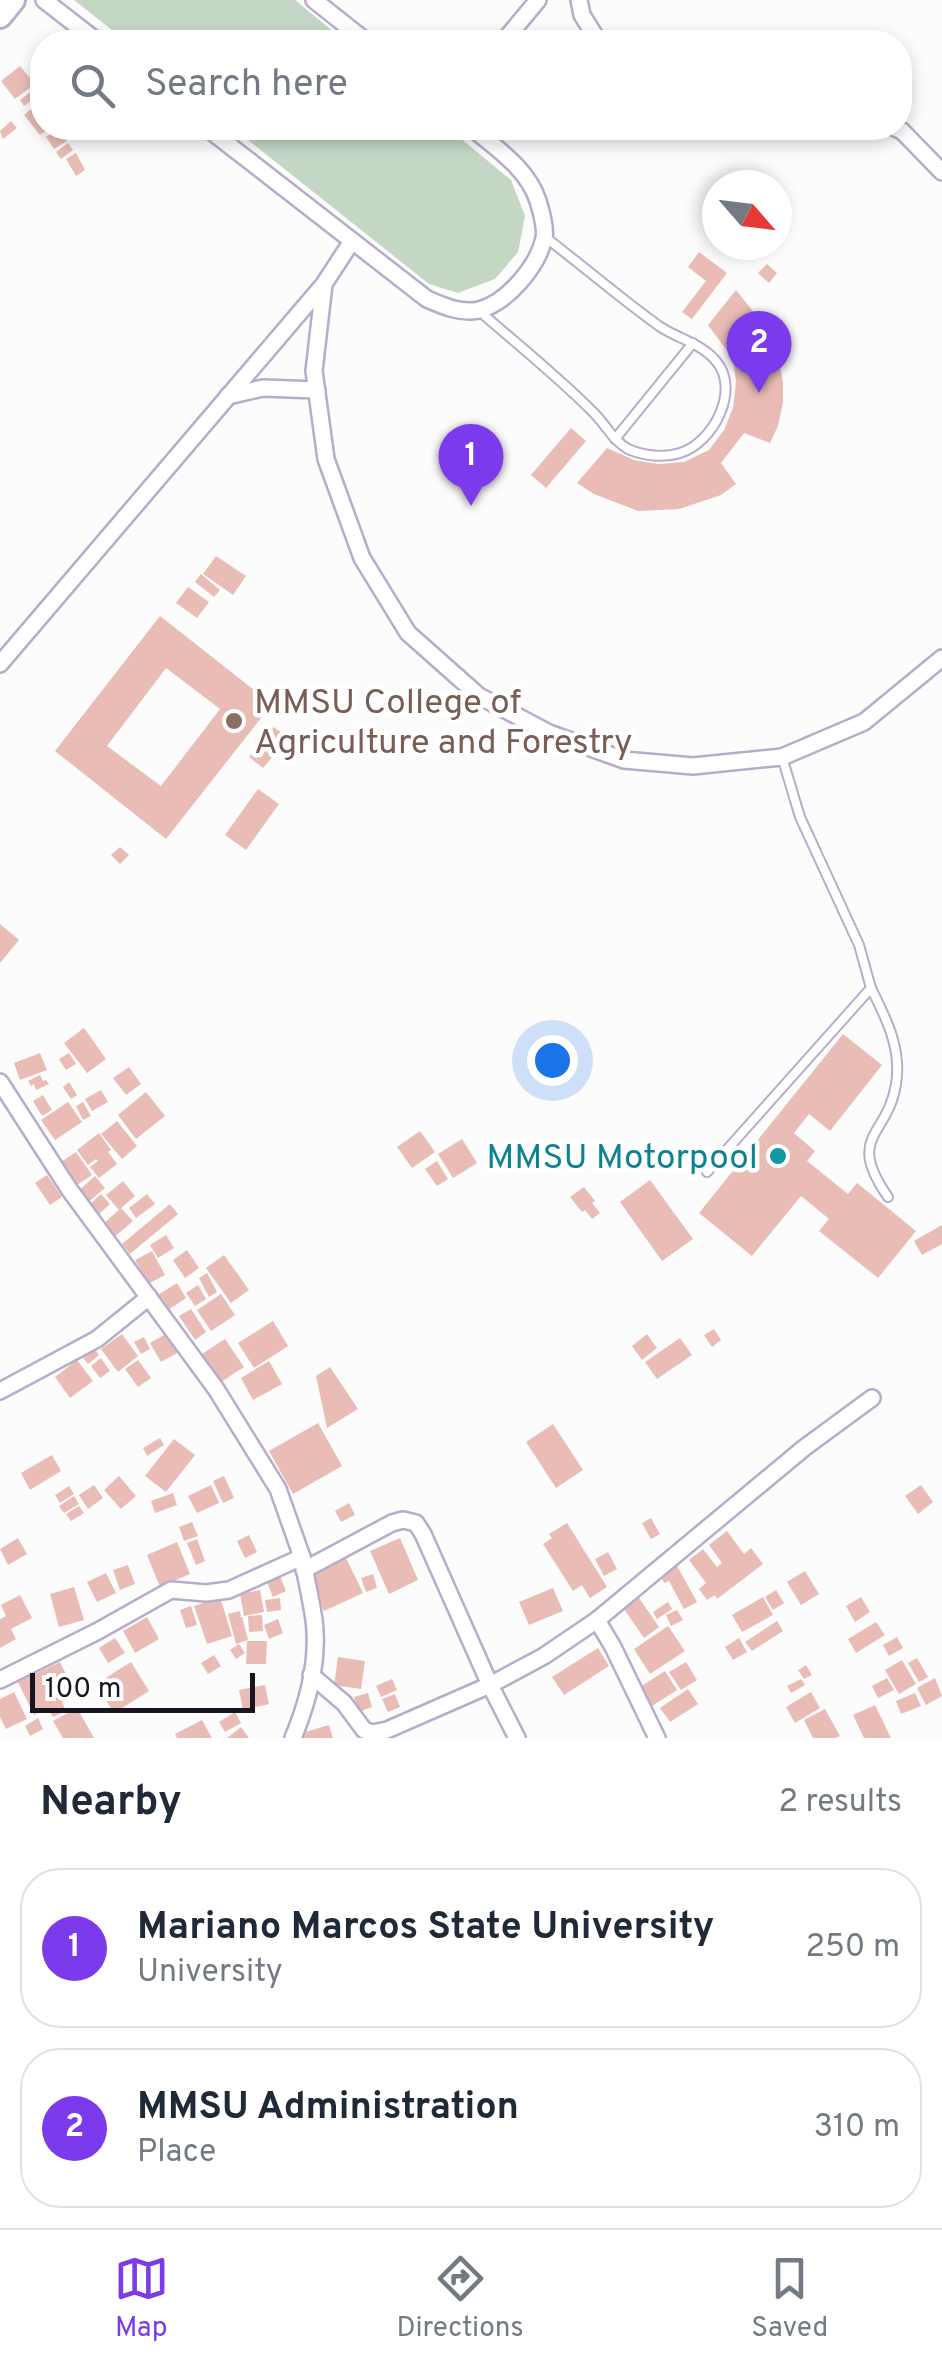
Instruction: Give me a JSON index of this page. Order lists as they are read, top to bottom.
{
  "places": ["MMSU College of Agriculture and Forestry", "MMSU Motorpool"],
  "scale_bar": "100 m",
  "north": "bottom right",
  "page": {
    "search": "Search here",
    "pins": ["2", "1"],
    "scale": "100 m",
    "heading": ["Nearby", "2 results"],
    "list": [
      {
        "mark": "1",
        "name": "Mariano Marcos State University",
        "note": "University",
        "value": "250 m"
      },
      {
        "mark": "2",
        "name": "MMSU Administration",
        "note": "Place",
        "value": "310 m"
      }
    ],
    "nav": ["Map", "Directions", "Saved"]
  }
}
